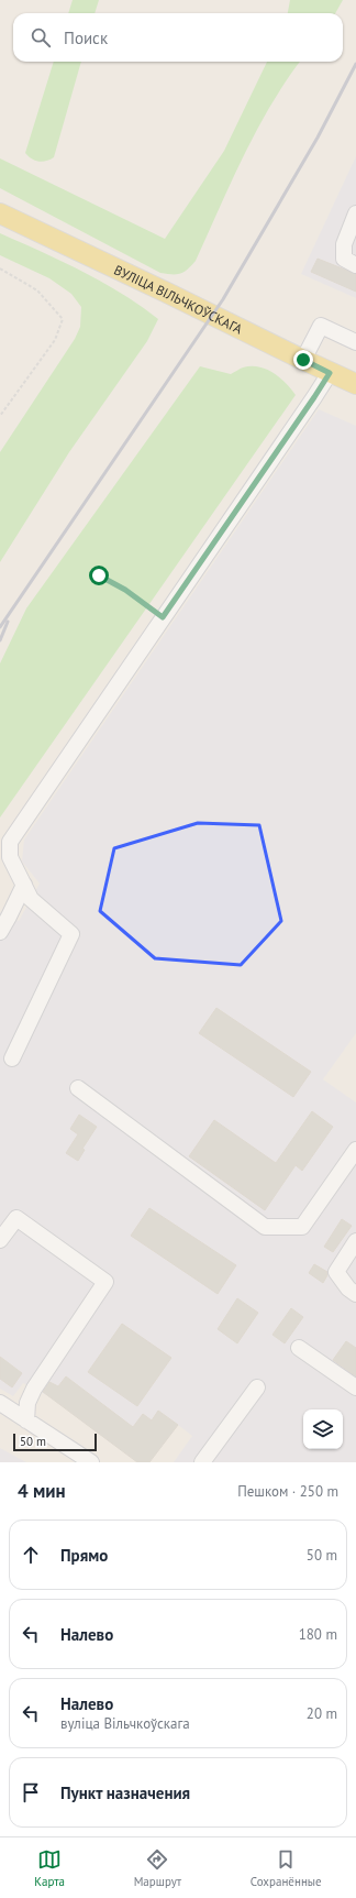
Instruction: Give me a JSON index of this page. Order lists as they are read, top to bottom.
{
  "streets": {
    "main road": ["ВУЛІЦА ВІЛЬЧКОЎСКАГА"]
  },
  "scale_bar": "50 m",
  "page": {
    "search": "Поиск",
    "scale": "50 m",
    "heading": ["4 мин", "Пешком · 250 m"],
    "list": [
      ["Прямо", "50 m"],
      ["Налево", "180 m"],
      ["Налево", "вуліца Вільчкоўскага", "20 m"],
      "Пункт назначения"
    ],
    "nav": ["Карта", "Маршрут", "Сохранённые"]
  }
}
